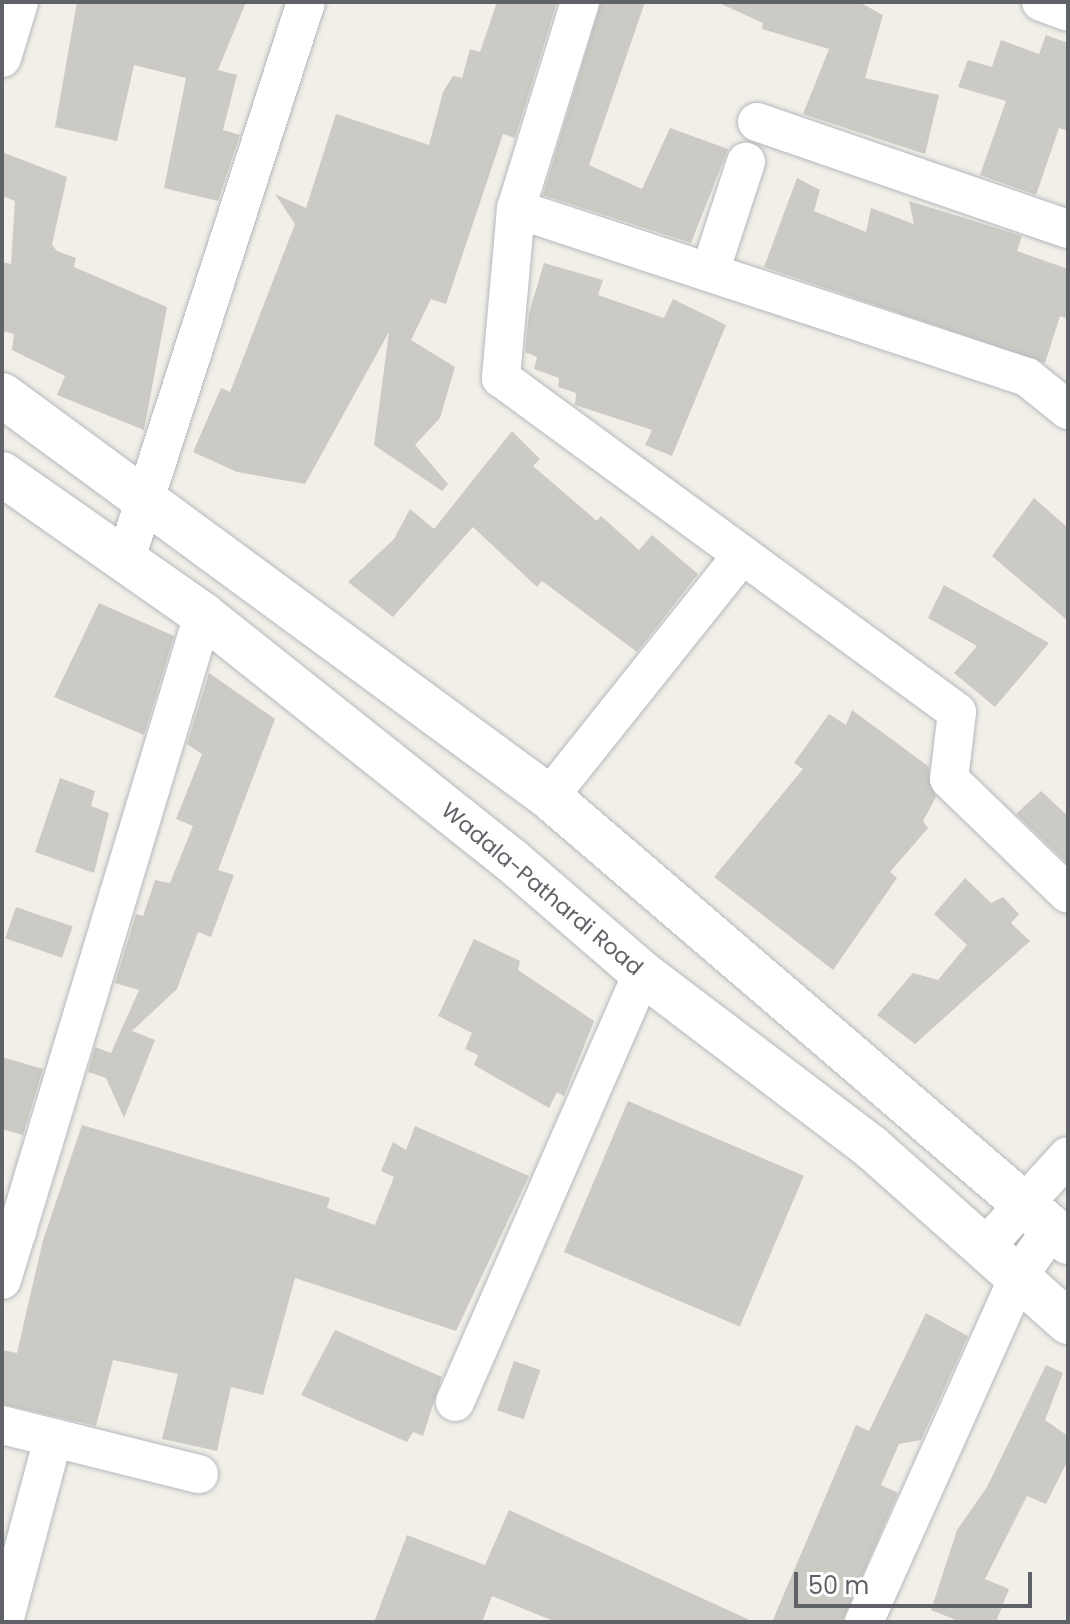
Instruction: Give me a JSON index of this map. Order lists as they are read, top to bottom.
{
  "streets": {
    "main road": ["Wadala-Pathardi Road"]
  },
  "scale_bar": "50 m"
}
